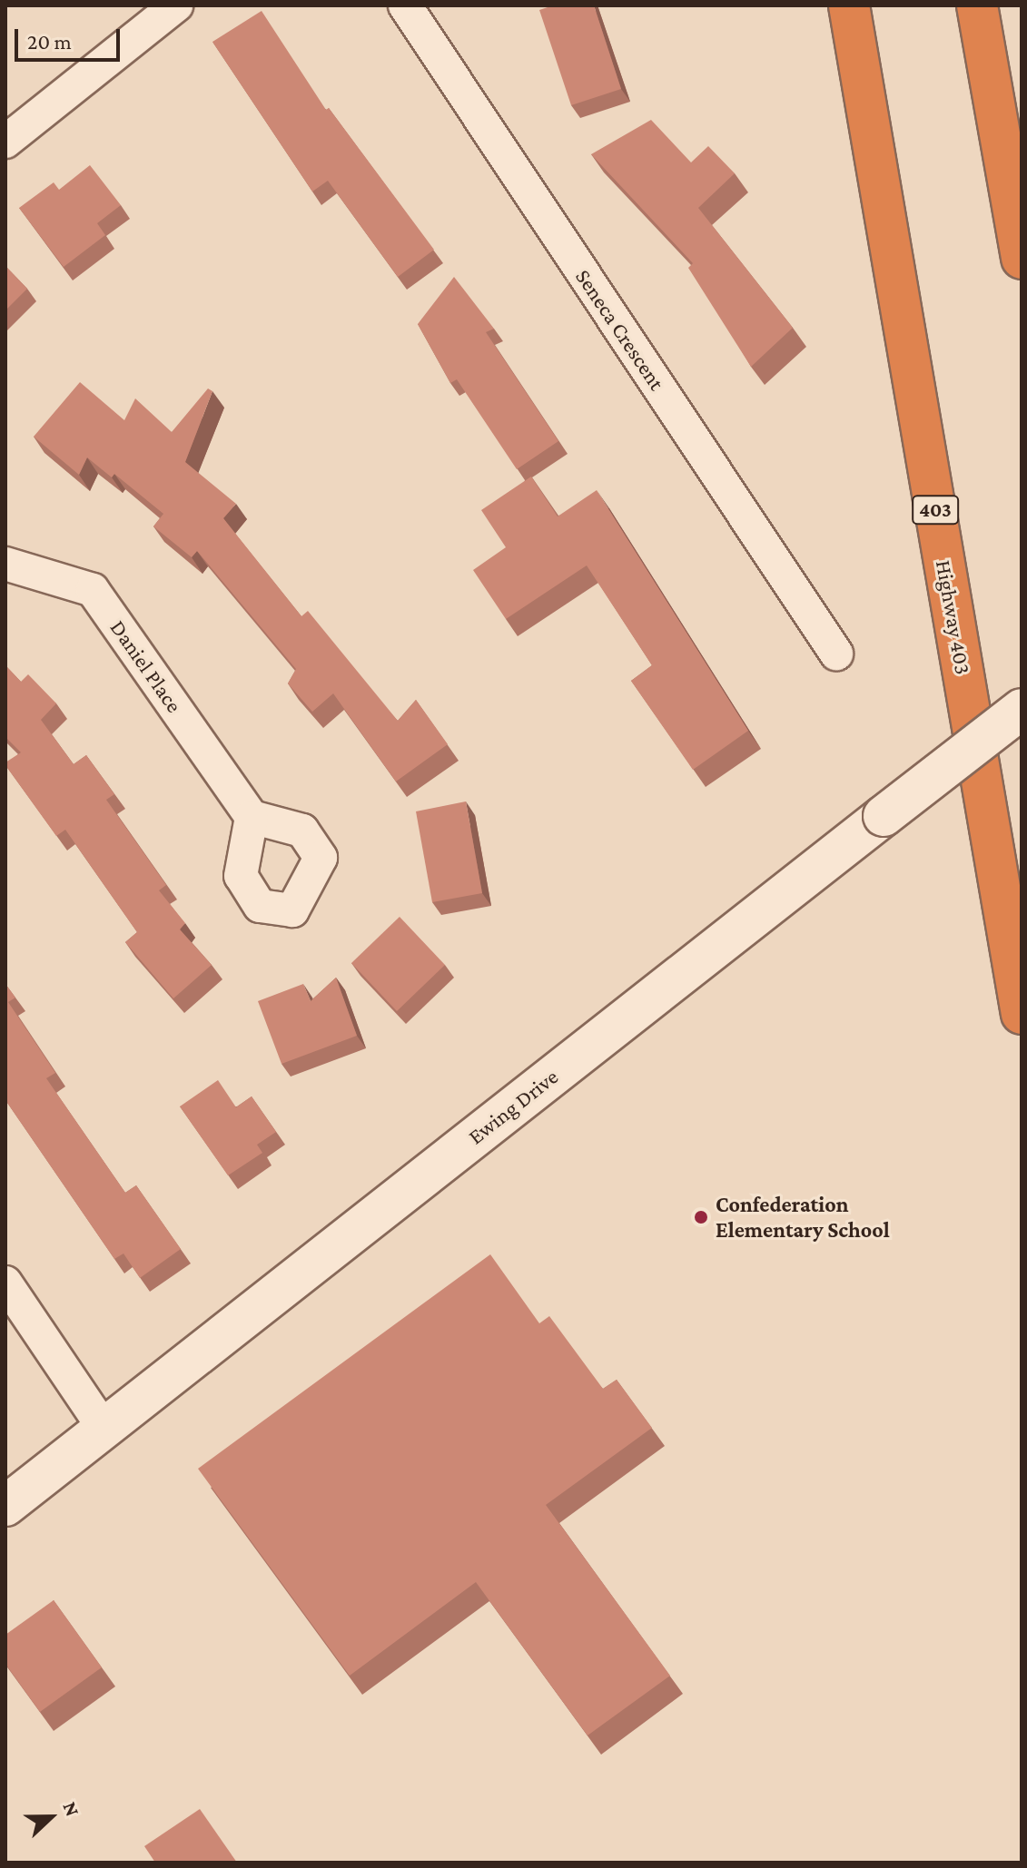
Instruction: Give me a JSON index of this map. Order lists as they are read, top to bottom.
{
  "streets": {
    "highway": ["403", "Highway 403"],
    "street": ["Seneca Crescent", "Daniel Place", "Ewing Drive"]
  },
  "places": ["Confederation Elementary School"],
  "scale_bar": "20 m",
  "north": "right"
}
